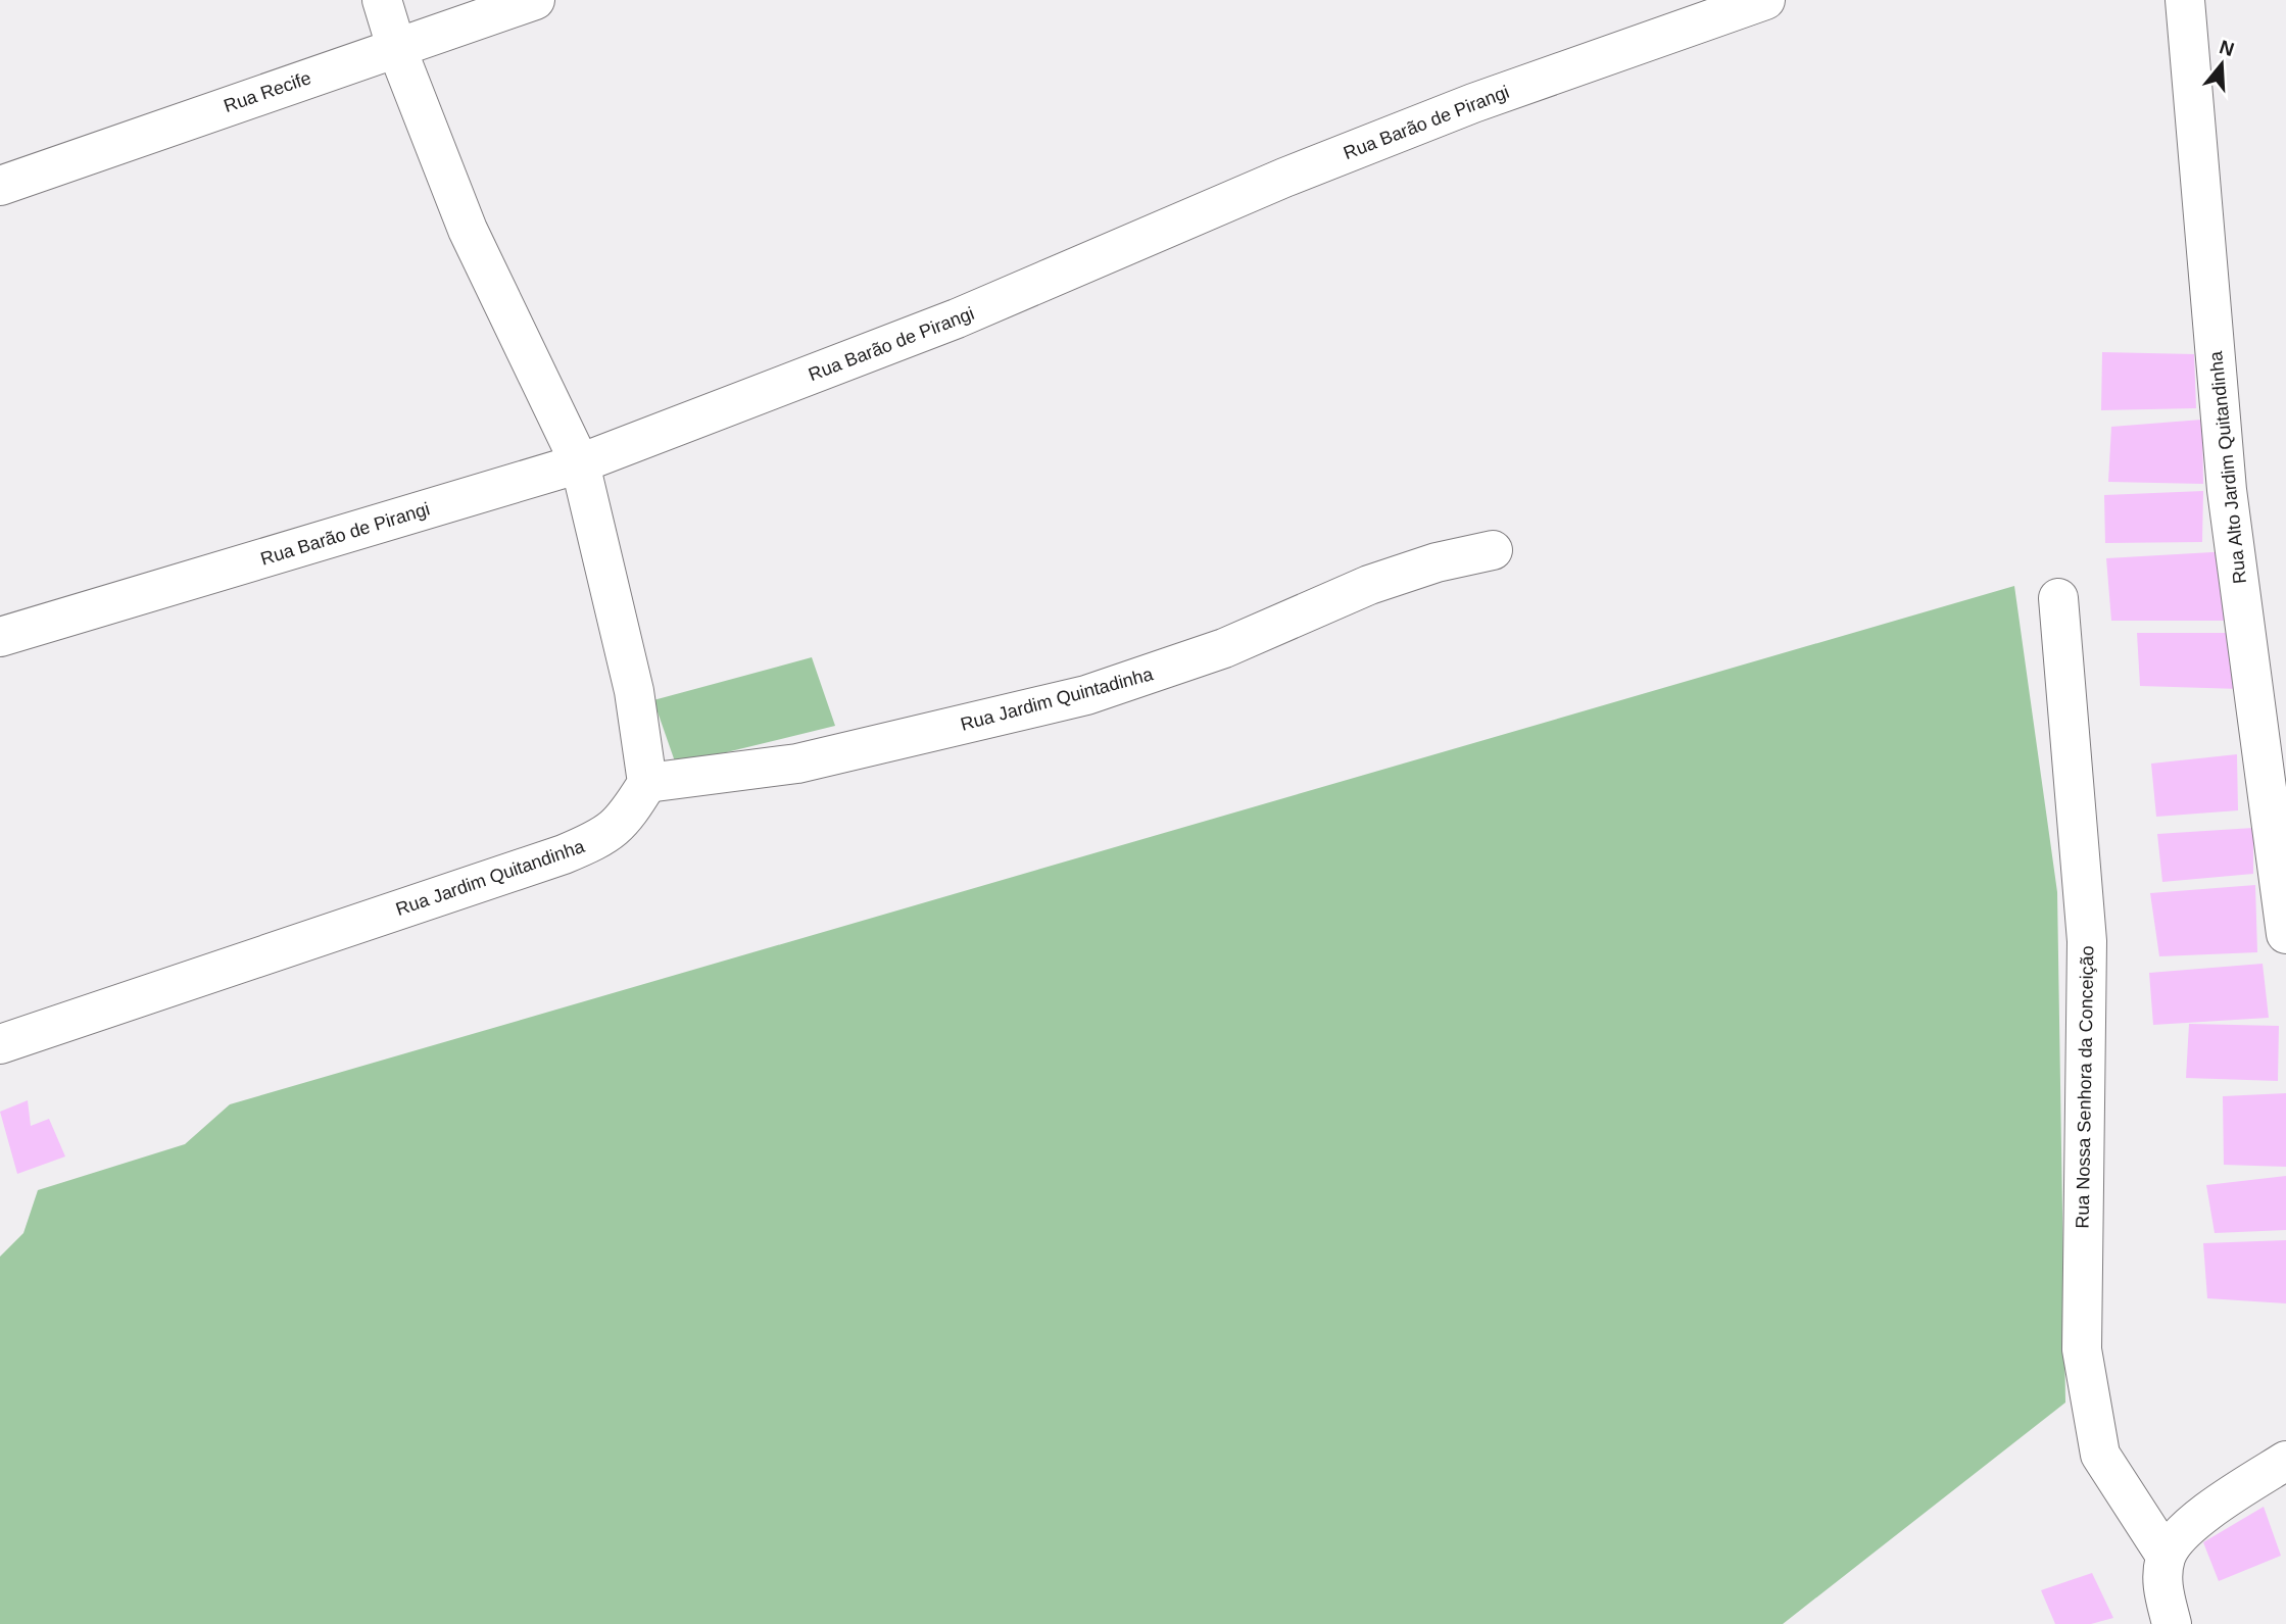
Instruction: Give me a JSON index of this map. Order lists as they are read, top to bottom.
{
  "streets": {
    "street": [
      "Rua Recife",
      "Rua Barão de Pirangi",
      "Rua Alto Jardim Quitandinha",
      "Rua Jardim Quintadinha",
      "Rua Jardim Quitandinha",
      "Rua Nossa Senhora da Conceição"
    ]
  },
  "crossings": [
    ["Rua Jardim Quintadinha", "Rua Jardim Quitandinha"]
  ],
  "north": "top"
}
